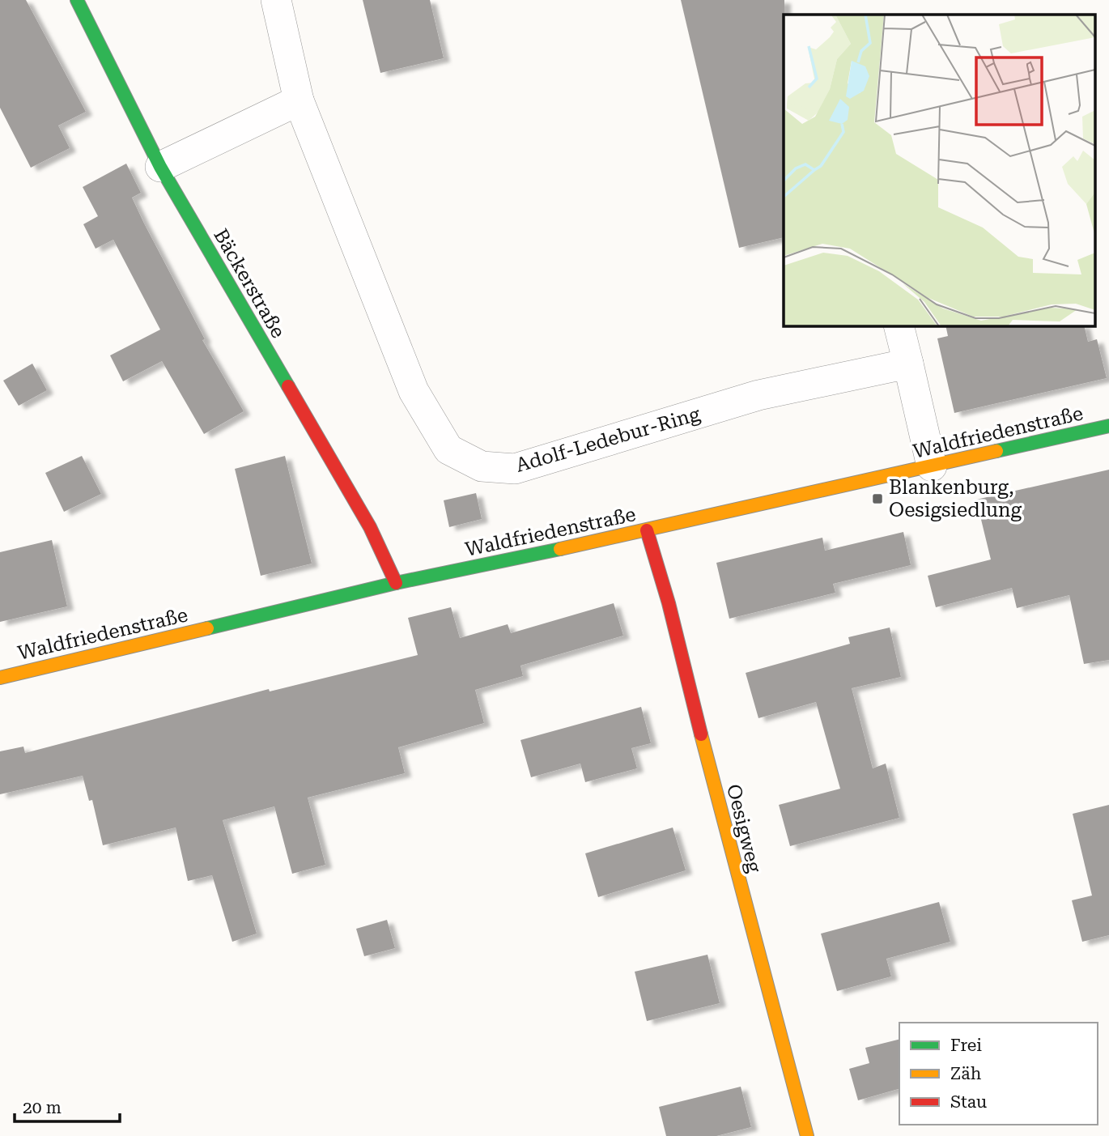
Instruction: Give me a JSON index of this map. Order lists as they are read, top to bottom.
{
  "streets": {
    "street": [
      "Bäckerstraße",
      "Waldfriedenstraße",
      "Adolf-Ledebur-Ring",
      "Oesigweg"
    ]
  },
  "crossings": [
    ["Bäckerstraße", "Waldfriedenstraße"],
    ["Waldfriedenstraße", "Oesigweg"]
  ],
  "places": {
    "transit": ["Blankenburg, Oesigsiedlung"]
  },
  "legend": ["Frei", "Zäh", "Stau"],
  "scale_bar": "20 m"
}
